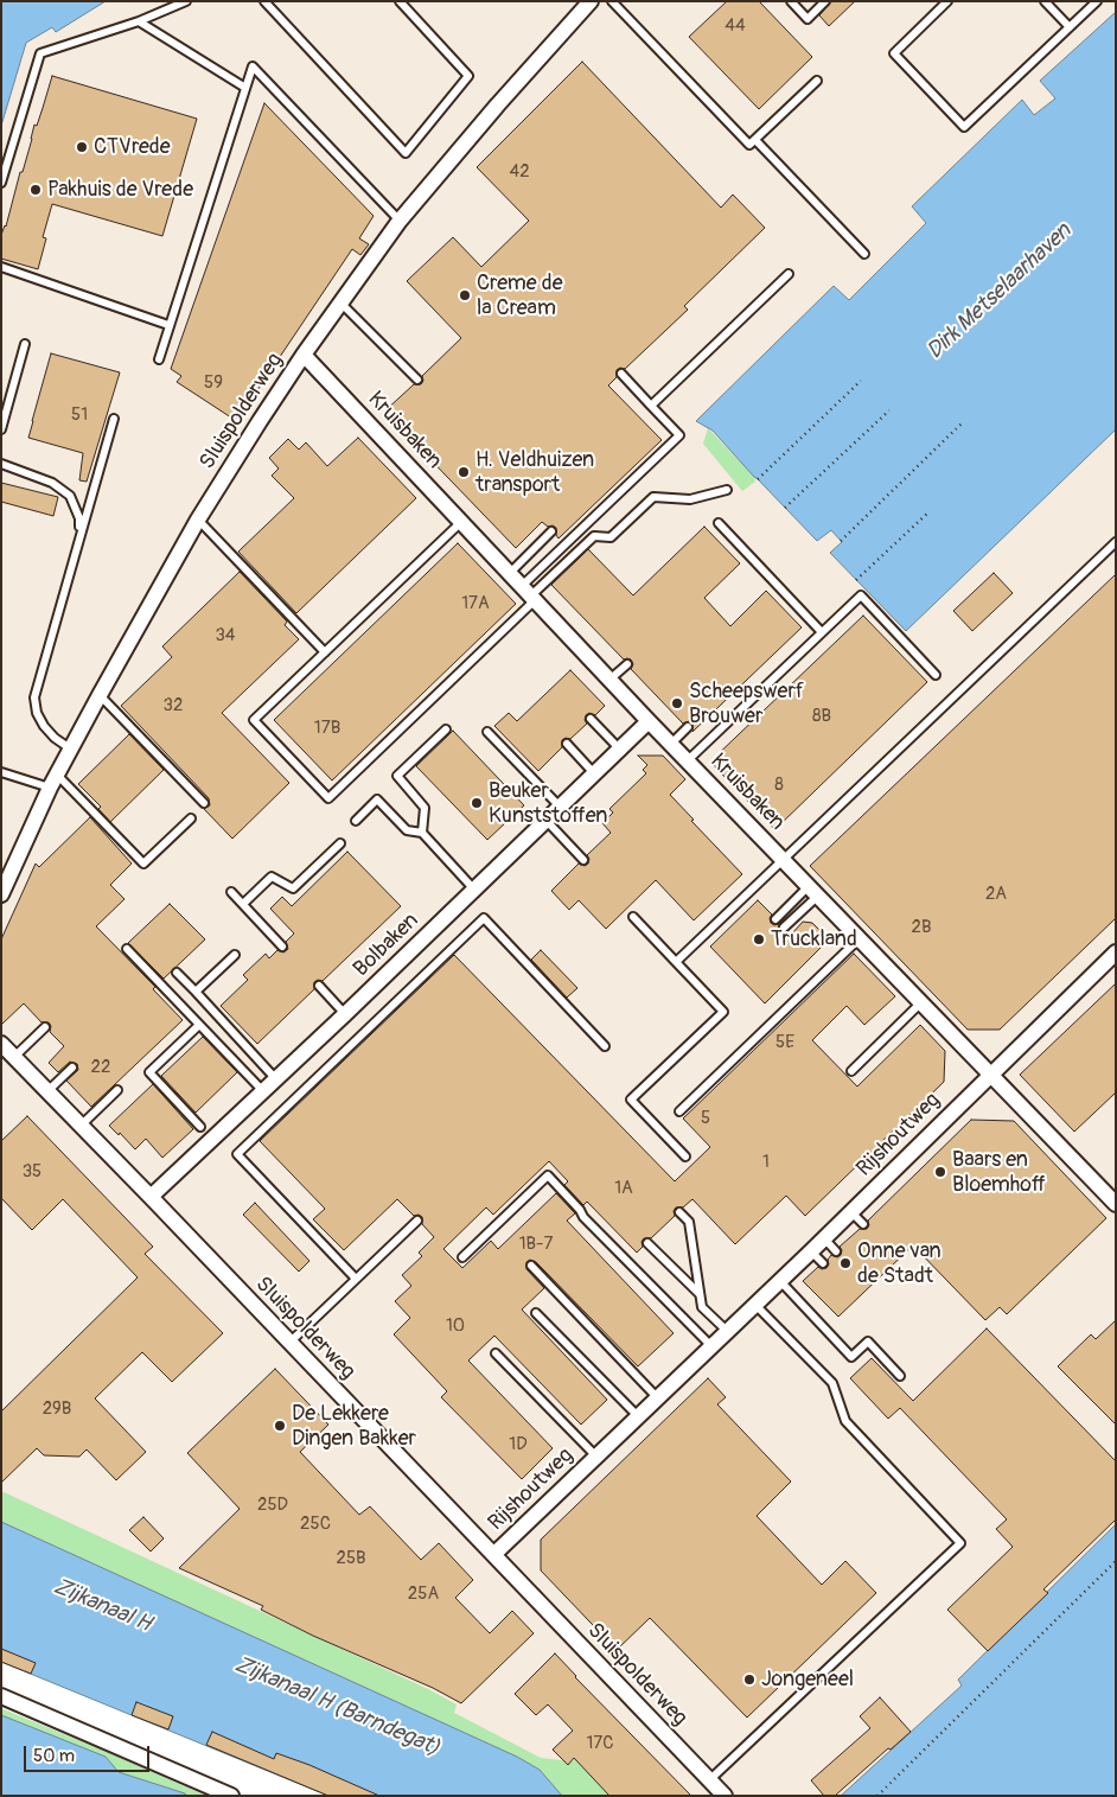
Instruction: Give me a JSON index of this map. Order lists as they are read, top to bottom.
{
  "streets": {
    "street": [
      "Sluispolderweg",
      "Kruisbaken",
      "Bolbaken",
      "Rijshoutweg"
    ]
  },
  "crossings": [
    ["Sluispolderweg", "Kruisbaken"],
    ["Sluispolderweg", "Bolbaken"],
    ["Sluispolderweg", "Rijshoutweg"],
    ["Kruisbaken", "Bolbaken"],
    ["Kruisbaken", "Rijshoutweg"]
  ],
  "water": ["Dirk Metselaarhaven", "Zijkanaal H", "Zijkanaal H (Barndegat)"],
  "places": [
    "CTVrede",
    "Pakhuis de Vrede",
    "Creme de la Cream",
    "H. Veldhuizen transport",
    "Scheepswerf Brouwer",
    "Beuker Kunststoffen",
    "Truckland",
    "Baars en Bloemhoff",
    "Onne van de Stadt",
    "De Lekkere Dingen Bakker",
    "Jongeneel"
  ],
  "house_numbers": [
    "44",
    "42",
    "59",
    "51",
    "17A",
    "34",
    "32",
    "8B",
    "17B",
    "8",
    "2A",
    "2B",
    "5E",
    "22",
    "5",
    "1",
    "35",
    "1A",
    "1B-7",
    "10",
    "29B",
    "1D",
    "25D",
    "25C",
    "25B",
    "25A",
    "17C"
  ],
  "scale_bar": "50 m"
}
